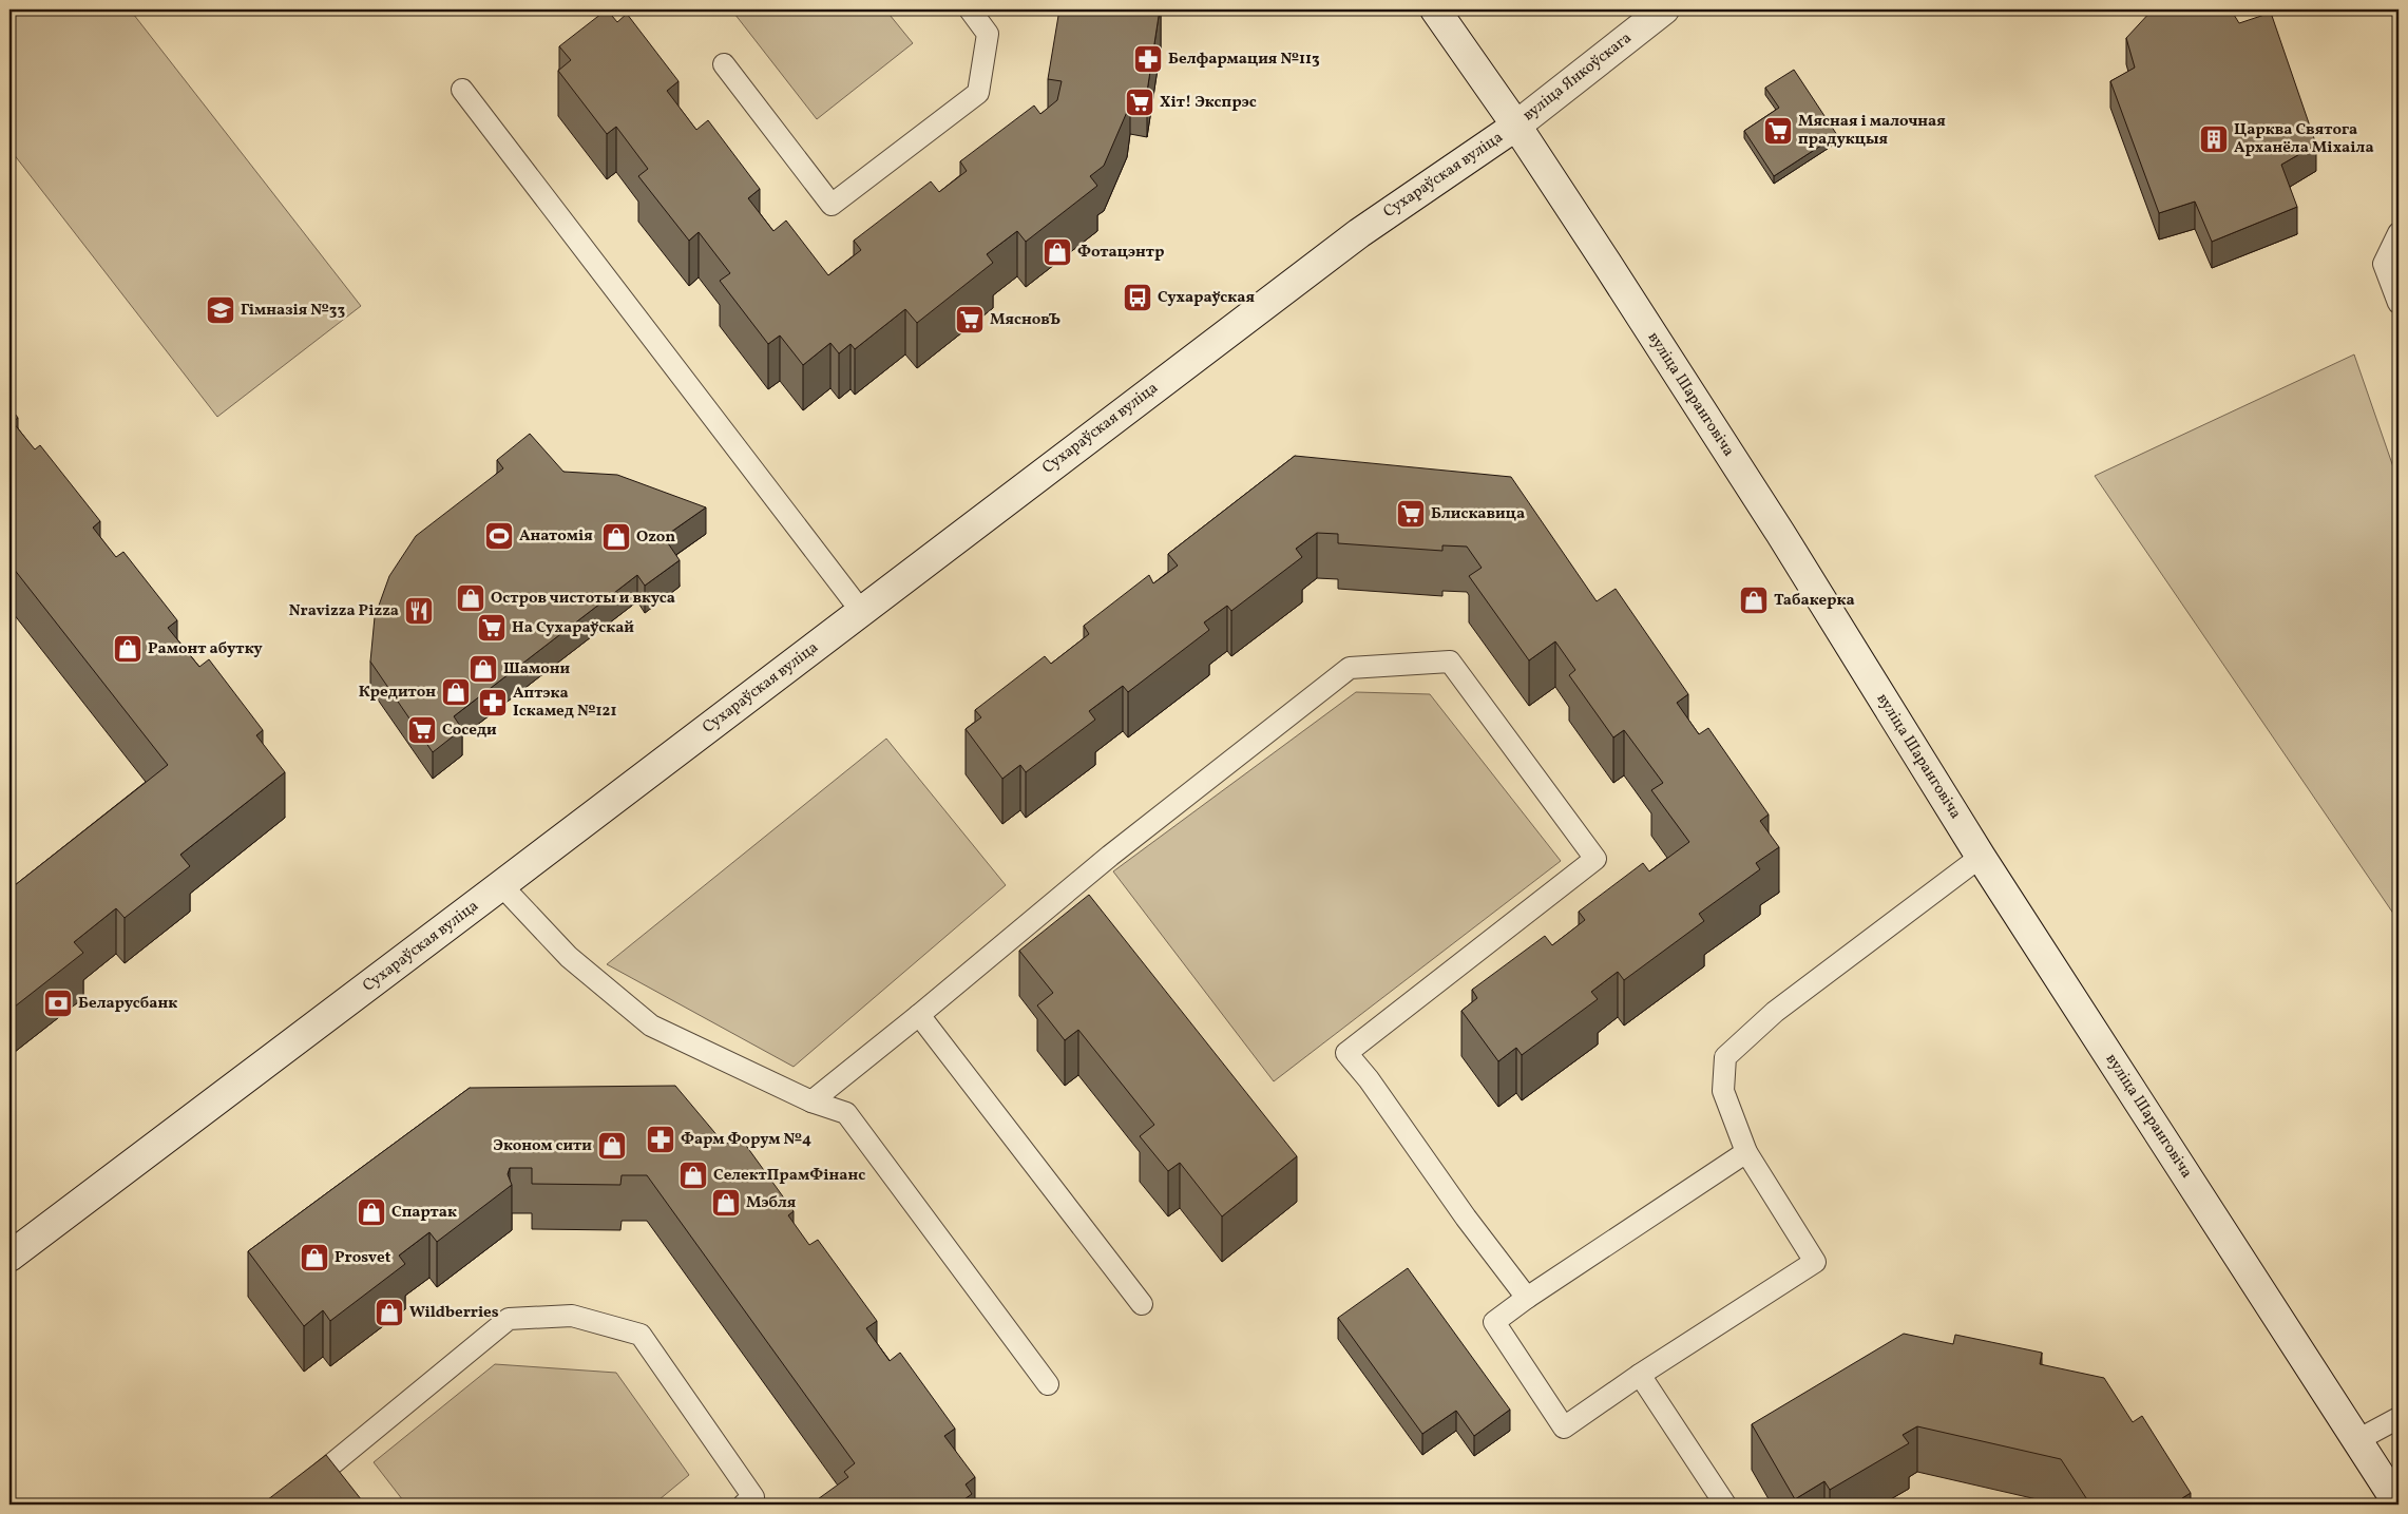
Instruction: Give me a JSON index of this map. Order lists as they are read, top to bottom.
{
  "streets": {
    "main road": ["вуліца Янкоўскага", "Сухараўская вуліца", "вуліца Шаранговіча"]
  },
  "crossings": [
    ["вуліца Янкоўскага", "Сухараўская вуліца"],
    ["вуліца Янкоўскага", "вуліца Шаранговіча"],
    ["Сухараўская вуліца", "вуліца Шаранговіча"]
  ],
  "places": {
    "pharmacy": ["Белфармация №113", "Аптэка Іскамед №121", "Фарм Форум №4"],
    "supermarket": [
      "Хіт! Экспрэс",
      "Мясная і малочная прадукцыя",
      "МясновЪ",
      "Блискавица",
      "На Сухараўскай",
      "Соседи"
    ],
    "building": ["Царква Святога Арханёла Міхаіла"],
    "shop": [
      "Фотацэнтр",
      "Ozon",
      "Остров чистоты и вкуса",
      "Табакерка",
      "Рамонт абутку",
      "Шамони",
      "Кредитон",
      "Эконом сити",
      "СелектПрамФінанс",
      "Мэбля",
      "Спартак",
      "Prosvet",
      "Wildberries"
    ],
    "bus stop": ["Сухараўская"],
    "school or university": ["Гімназія №33"],
    "sports": ["Анатомія"],
    "restaurant": ["Nravizza Pizza"],
    "bank": ["Беларусбанк"]
  }
}
